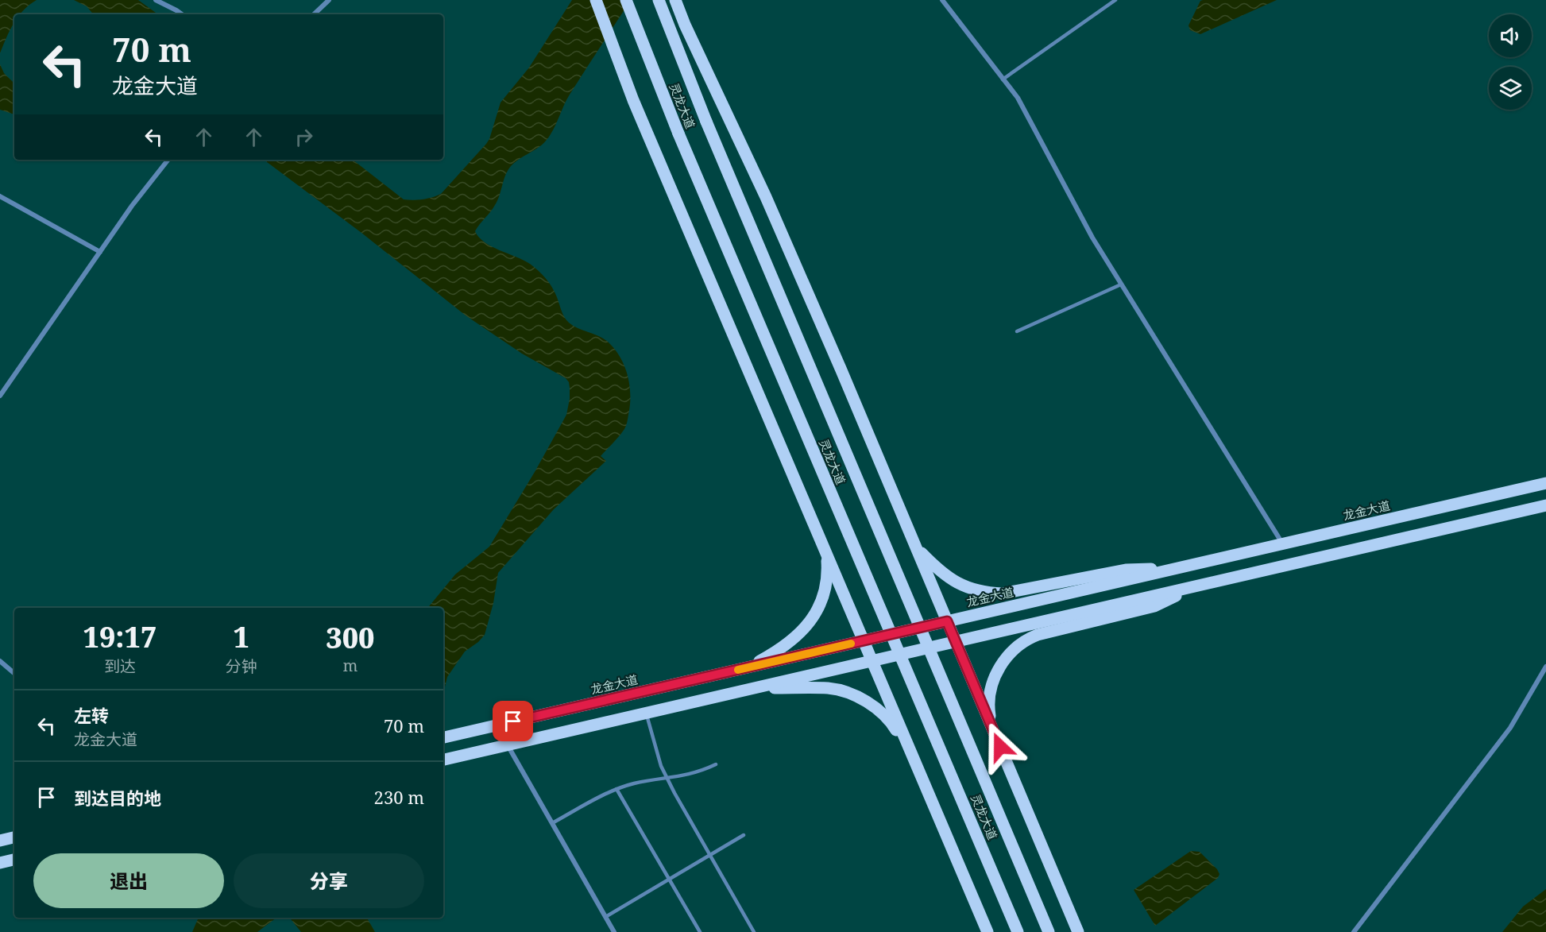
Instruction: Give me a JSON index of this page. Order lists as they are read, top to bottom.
{
  "streets": {
    "main road": ["灵龙大道", "龙金大道"]
  },
  "page": {
    "turn": ["70 m", "龙金大道"],
    "eta": [
      "19:17",
      "到达",
      "1",
      "分钟",
      "300",
      "m"
    ],
    "list": [
      {
        "name": "左转",
        "note": "龙金大道",
        "value": "70 m"
      },
      {
        "name": "到达目的地",
        "value": "230 m"
      }
    ],
    "buttons": ["退出", "分享"]
  }
}
